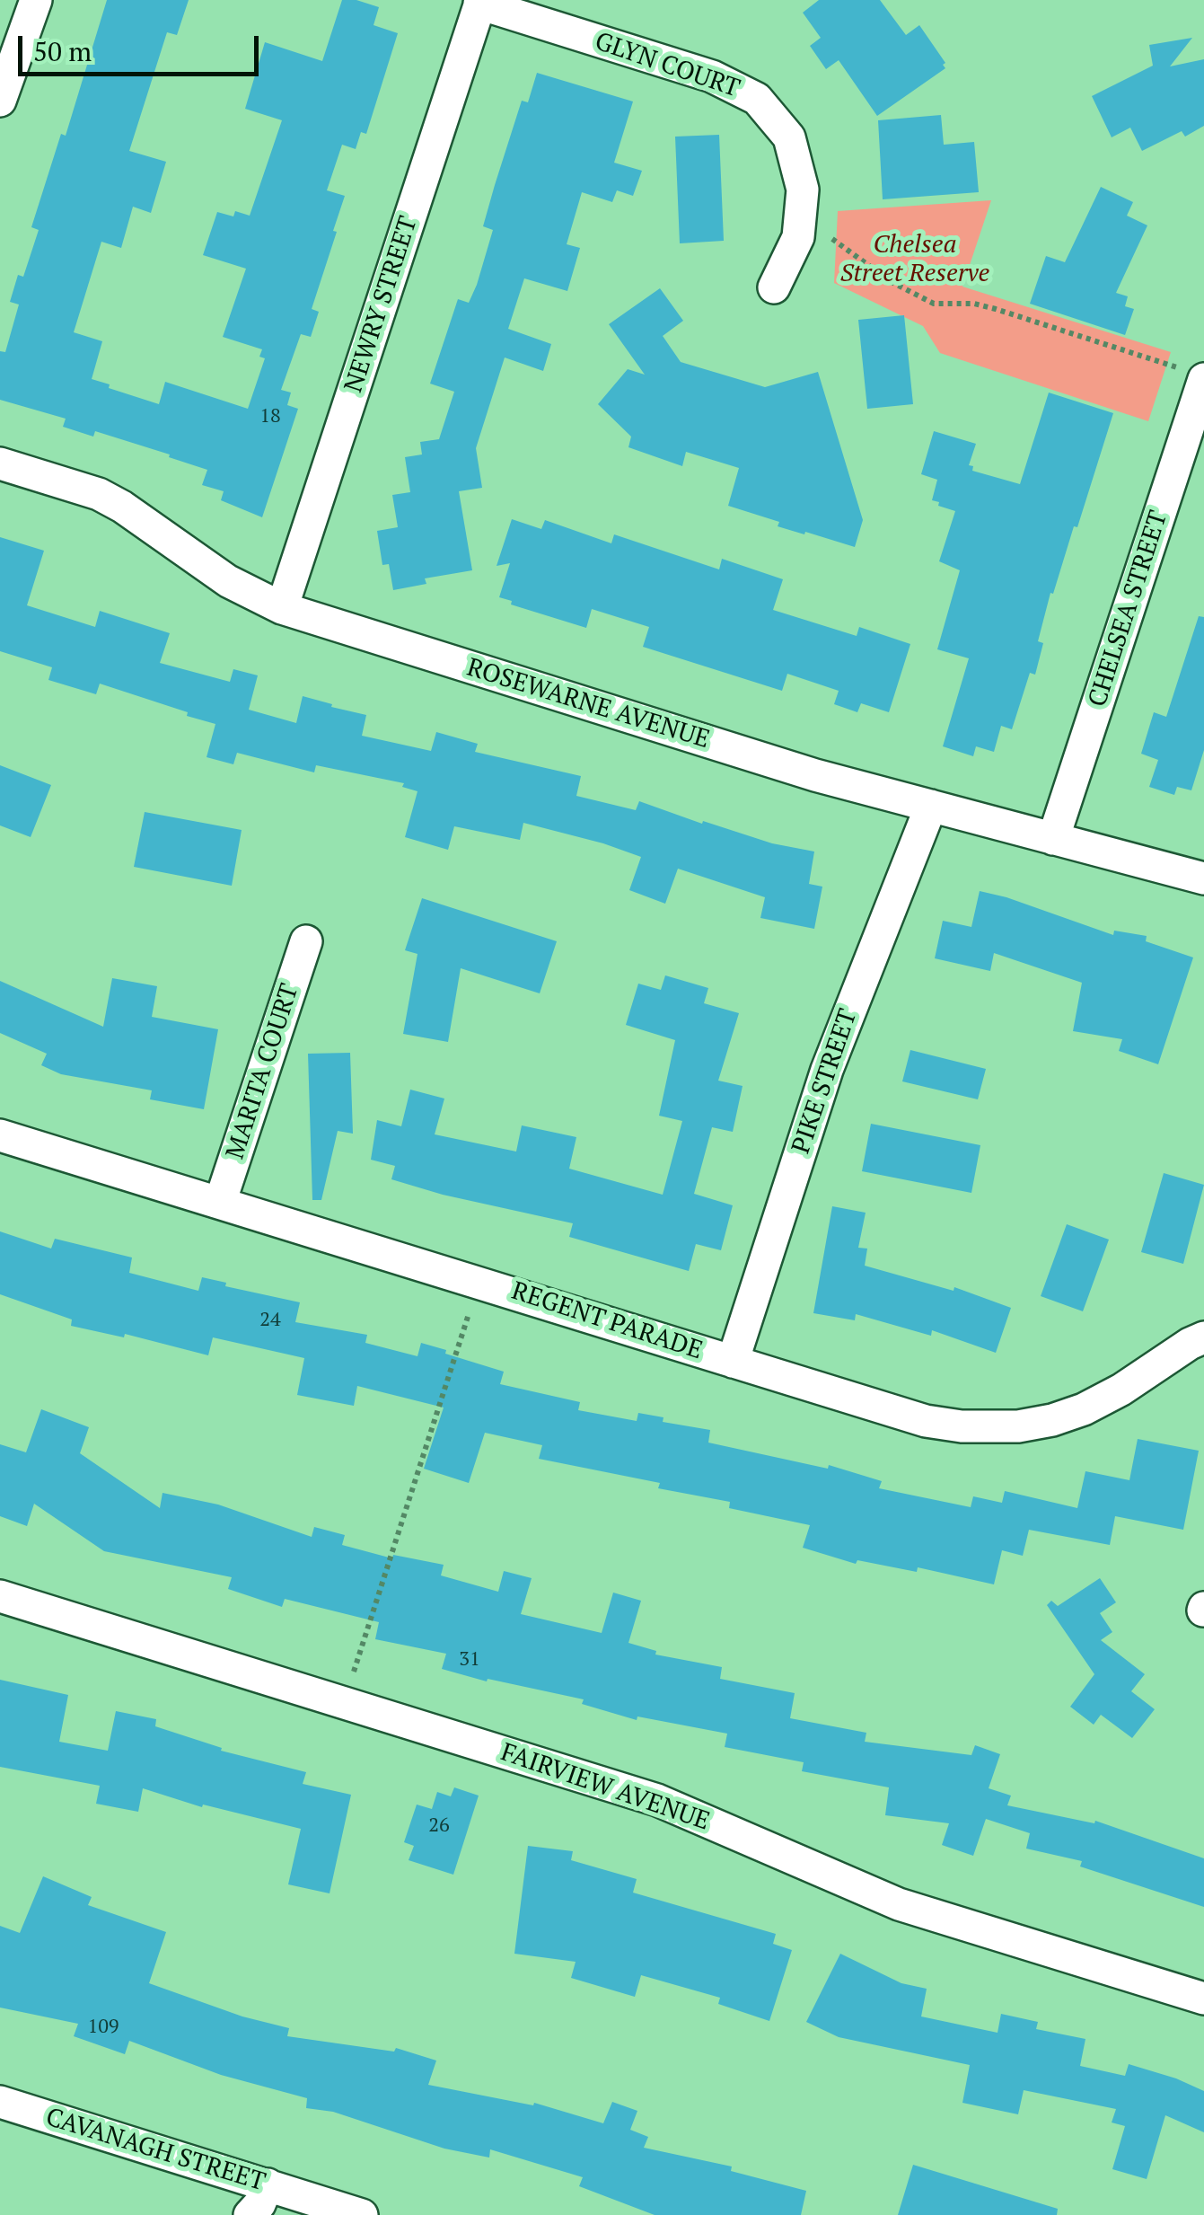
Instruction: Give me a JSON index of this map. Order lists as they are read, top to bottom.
{
  "streets": {
    "street": [
      "GLYN COURT",
      "NEWRY STREET",
      "CHELSEA STREET",
      "ROSEWARNE AVENUE",
      "MARITA COURT",
      "PIKE STREET",
      "REGENT PARADE",
      "FAIRVIEW AVENUE",
      "CAVANAGH STREET"
    ]
  },
  "crossings": [
    ["GLYN COURT", "NEWRY STREET"],
    ["NEWRY STREET", "ROSEWARNE AVENUE"],
    ["CHELSEA STREET", "ROSEWARNE AVENUE"],
    ["ROSEWARNE AVENUE", "PIKE STREET"],
    ["MARITA COURT", "REGENT PARADE"],
    ["PIKE STREET", "REGENT PARADE"]
  ],
  "parks": ["Chelsea Street Reserve"],
  "house_numbers": [
    "18",
    "24",
    "31",
    "26",
    "109"
  ],
  "scale_bar": "50 m"
}
